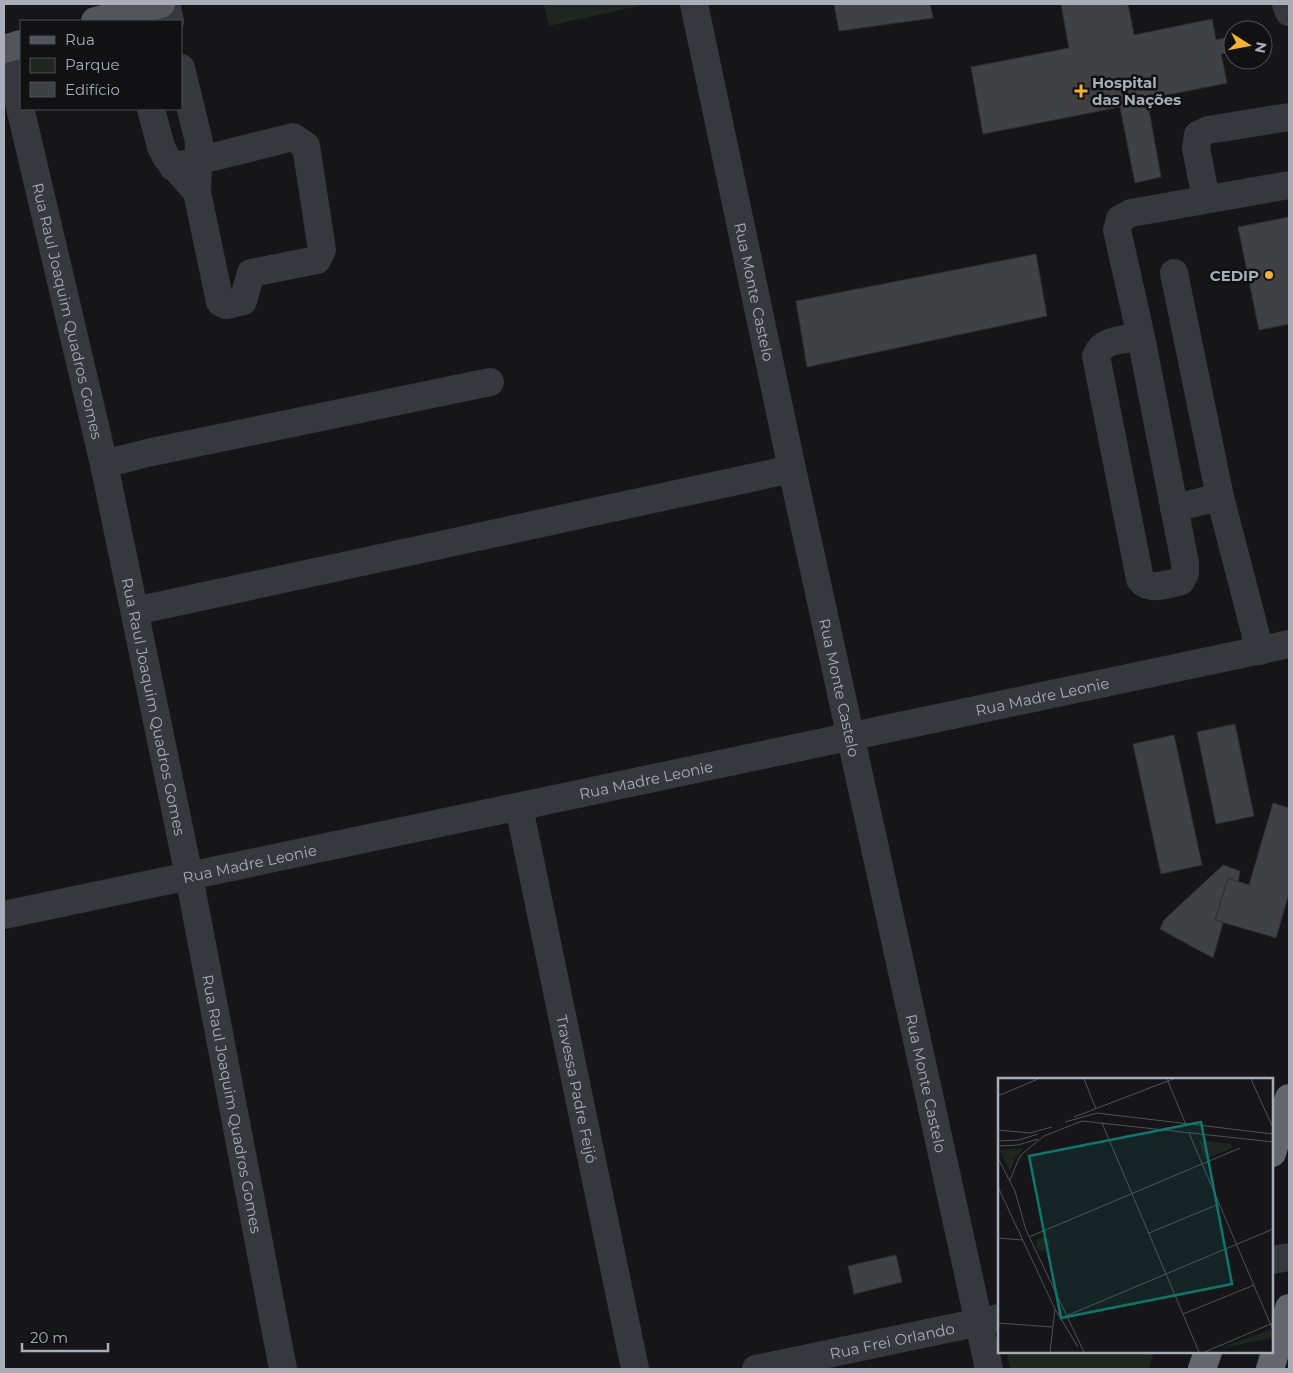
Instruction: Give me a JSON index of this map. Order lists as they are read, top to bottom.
{
  "streets": {
    "street": [
      "Rua Monte Castelo",
      "Rua Raul Joaquim Quadros Gomes",
      "Rua Madre Leonie",
      "Travessa Padre Feijó",
      "Rua Frei Orlando"
    ]
  },
  "crossings": [
    ["Rua Monte Castelo", "Rua Madre Leonie"],
    ["Rua Monte Castelo", "Rua Frei Orlando"],
    ["Rua Raul Joaquim Quadros Gomes", "Rua Madre Leonie"],
    ["Rua Madre Leonie", "Travessa Padre Feijó"]
  ],
  "places": {
    "health": ["Hospital das Nações"],
    "other": ["CEDIP"]
  },
  "legend": ["Rua", "Parque", "Edifício"],
  "scale_bar": "20 m",
  "north": "right"
}
